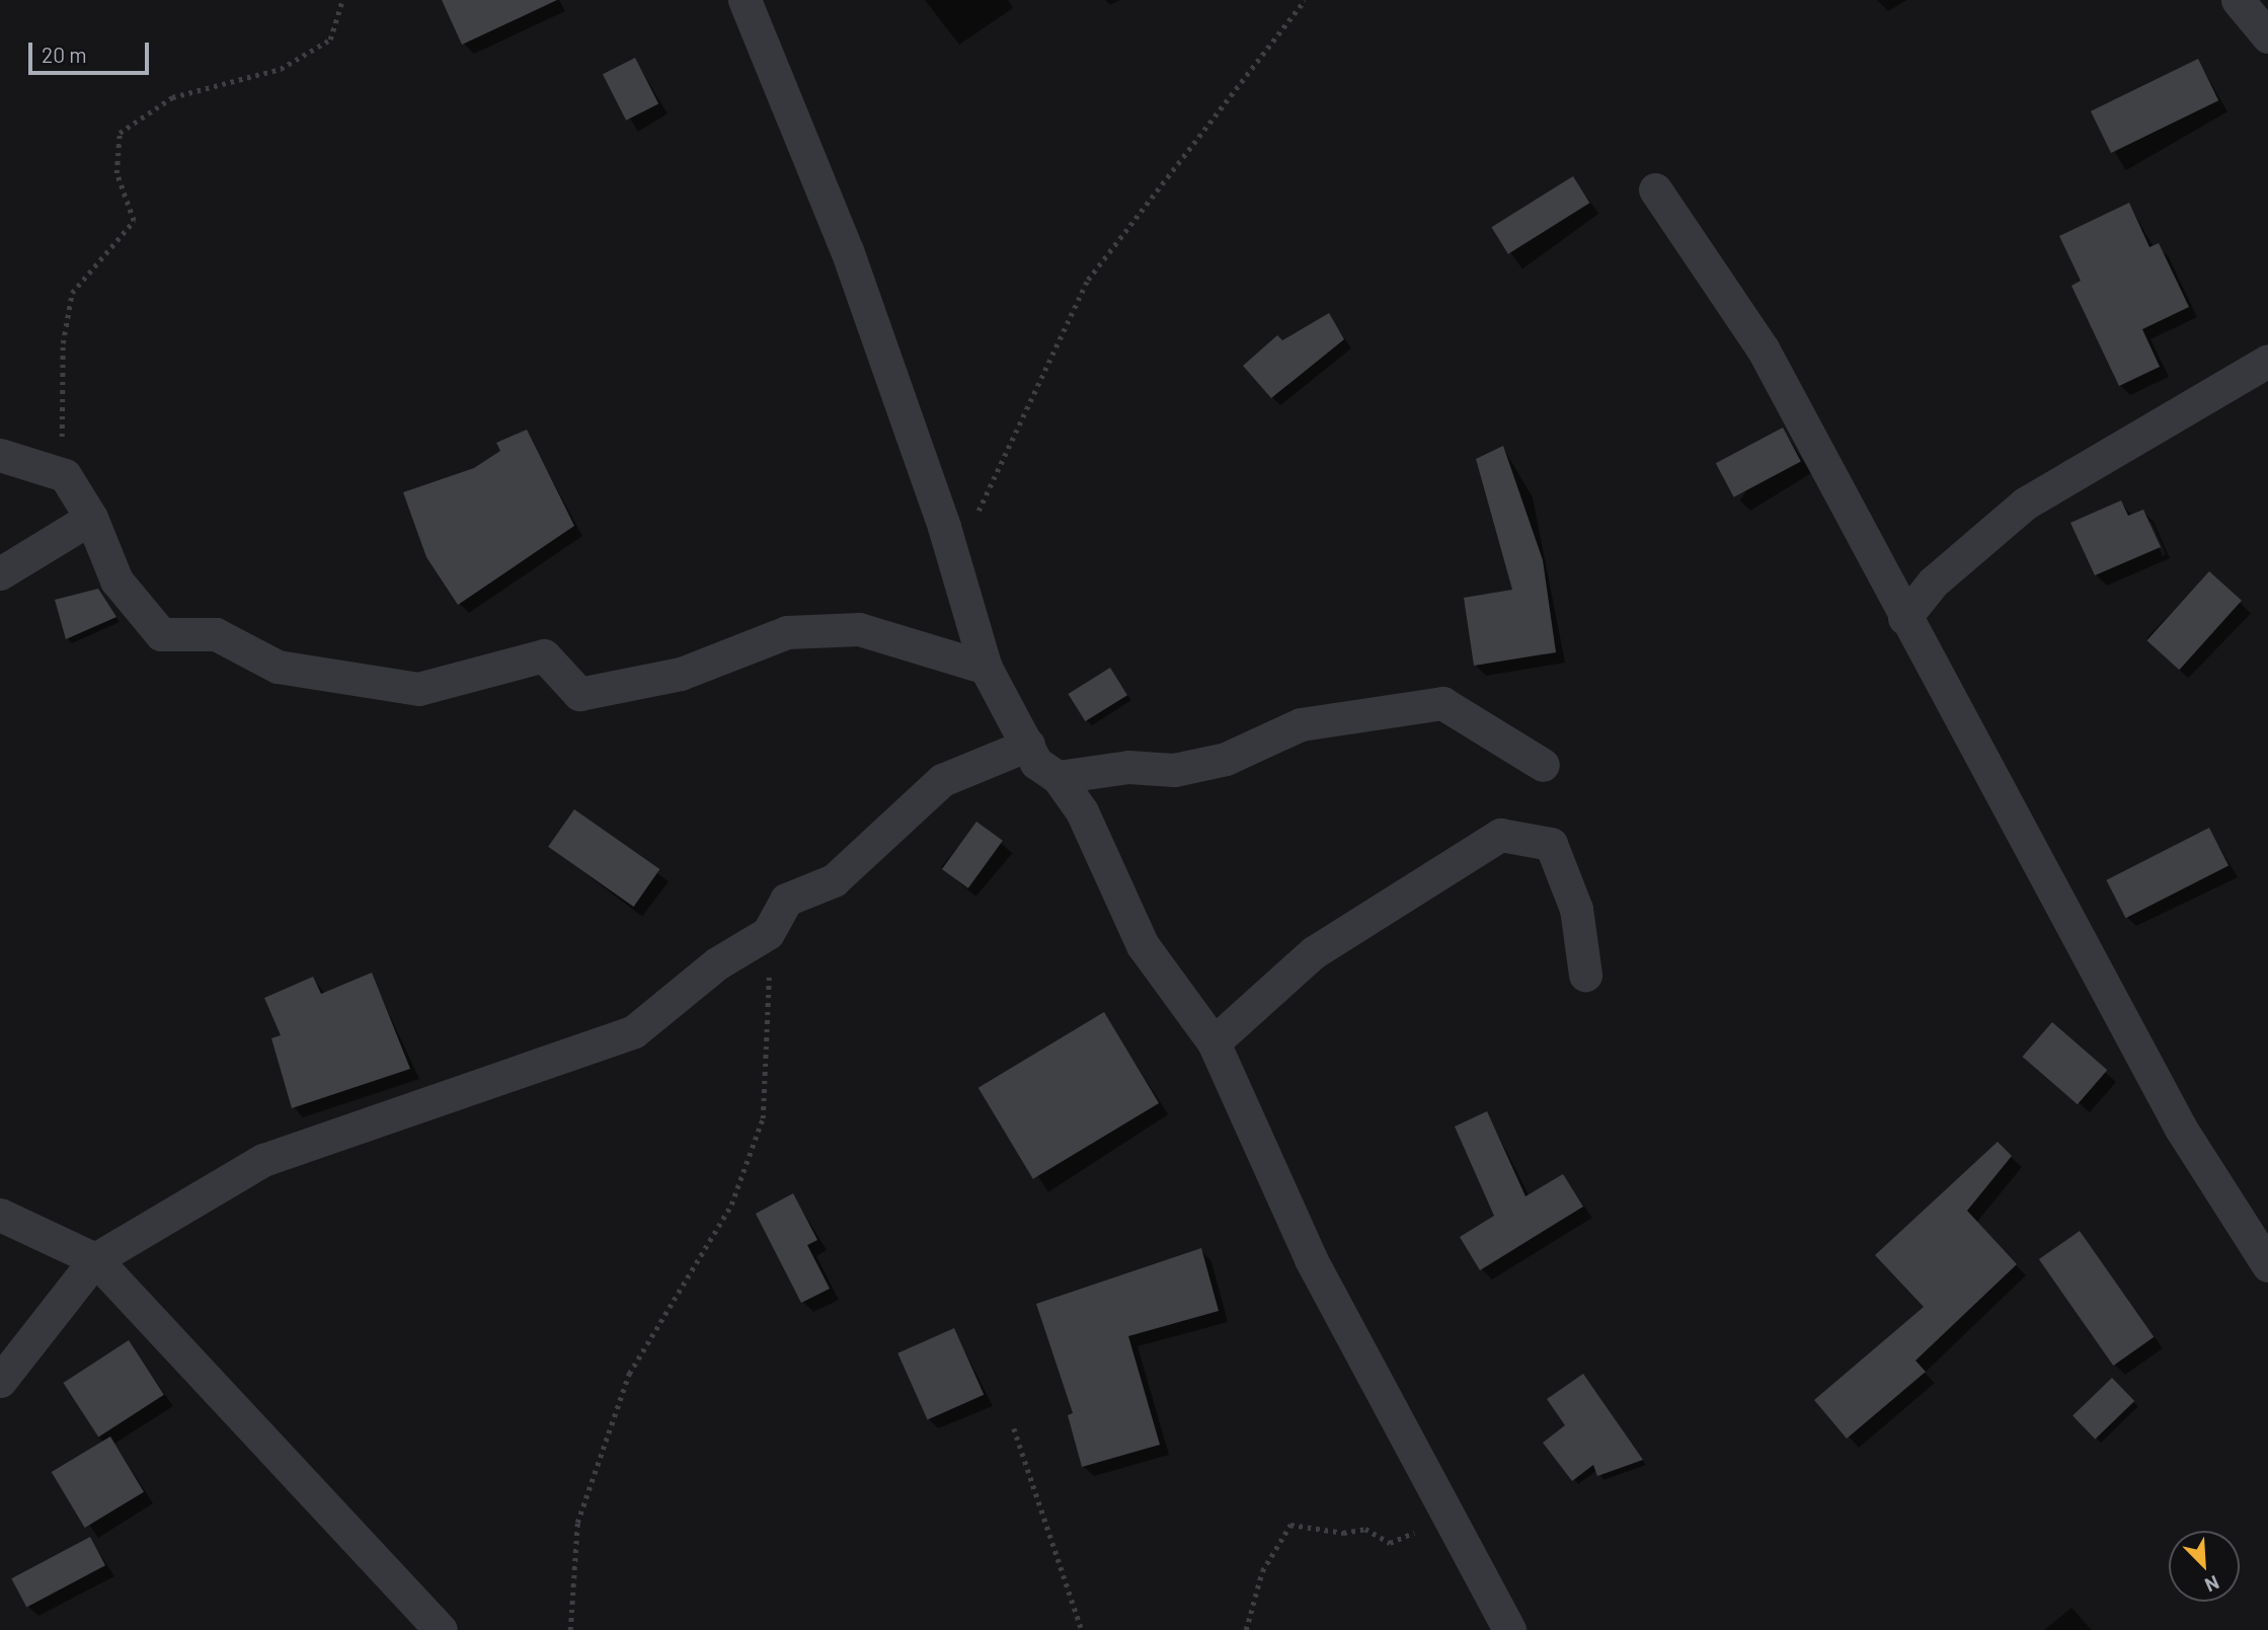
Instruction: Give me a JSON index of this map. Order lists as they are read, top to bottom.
{
  "scale_bar": "20 m",
  "north": "bottom right"
}
